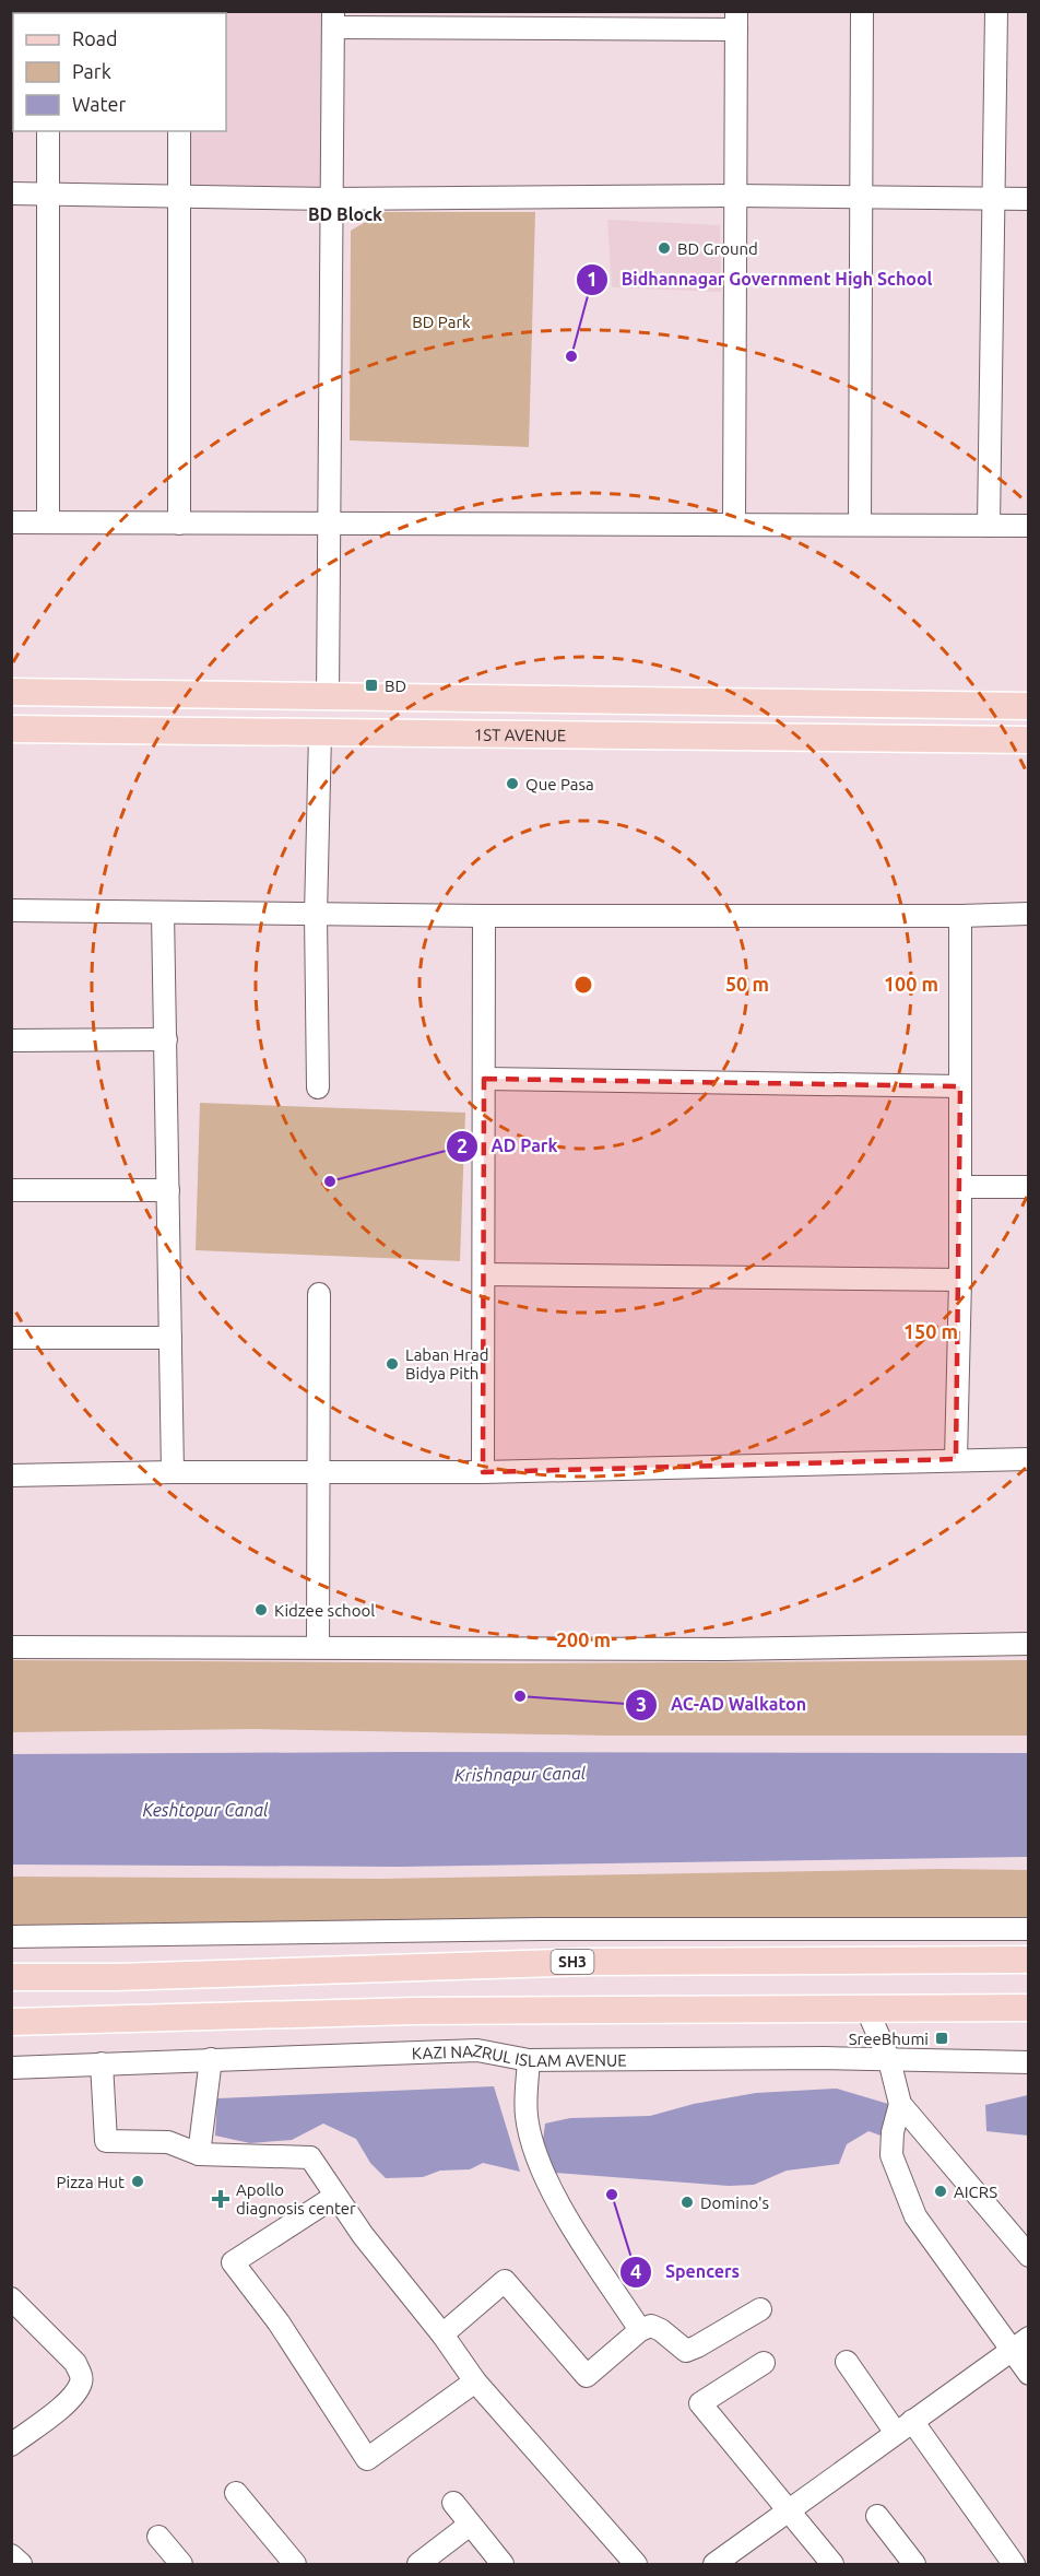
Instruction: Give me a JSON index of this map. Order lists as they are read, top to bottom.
{
  "streets": {
    "main road": ["1ST AVENUE", "SH3"],
    "street": ["KAZI NAZRUL ISLAM AVENUE"]
  },
  "districts": ["BD Block"],
  "water": ["Krishnapur Canal", "Keshtopur Canal"],
  "parks": ["BD Park"],
  "places": {
    "other": [
      "BD Ground",
      "Bidhannagar Government High School",
      "Que Pasa",
      "AD Park",
      "Laban Hrad Bidya Pith",
      "Kidzee school",
      "AC-AD Walkaton",
      "Pizza Hut",
      "AICRS",
      "Spencers",
      "Domino's"
    ],
    "transit": ["BD", "SreeBhumi"],
    "health": ["Apollo diagnosis center"]
  },
  "legend": ["Road", "Park", "Water"],
  "rings": [
    "50 m",
    "100 m",
    "150 m",
    "200 m"
  ]
}
